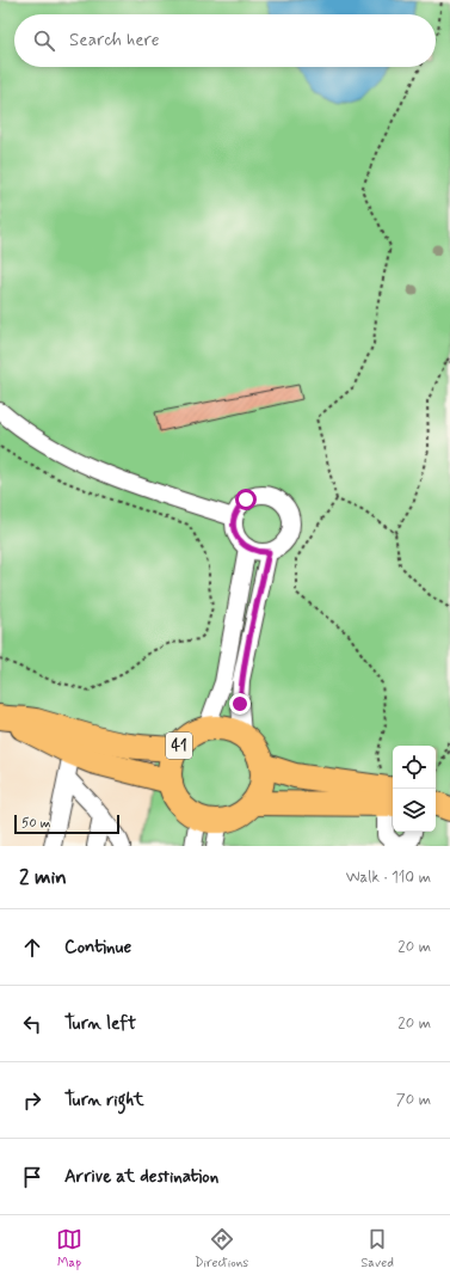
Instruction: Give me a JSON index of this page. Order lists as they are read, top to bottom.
{
  "streets": {
    "highway": ["41"]
  },
  "scale_bar": "50 m",
  "page": {
    "search": "Search here",
    "scale": "50 m",
    "heading": ["2 min", "Walk · 110 m"],
    "list": [
      ["Continue", "20 m"],
      ["Turn left", "20 m"],
      ["Turn right", "70 m"],
      "Arrive at destination"
    ],
    "nav": ["Map", "Directions", "Saved"]
  }
}
